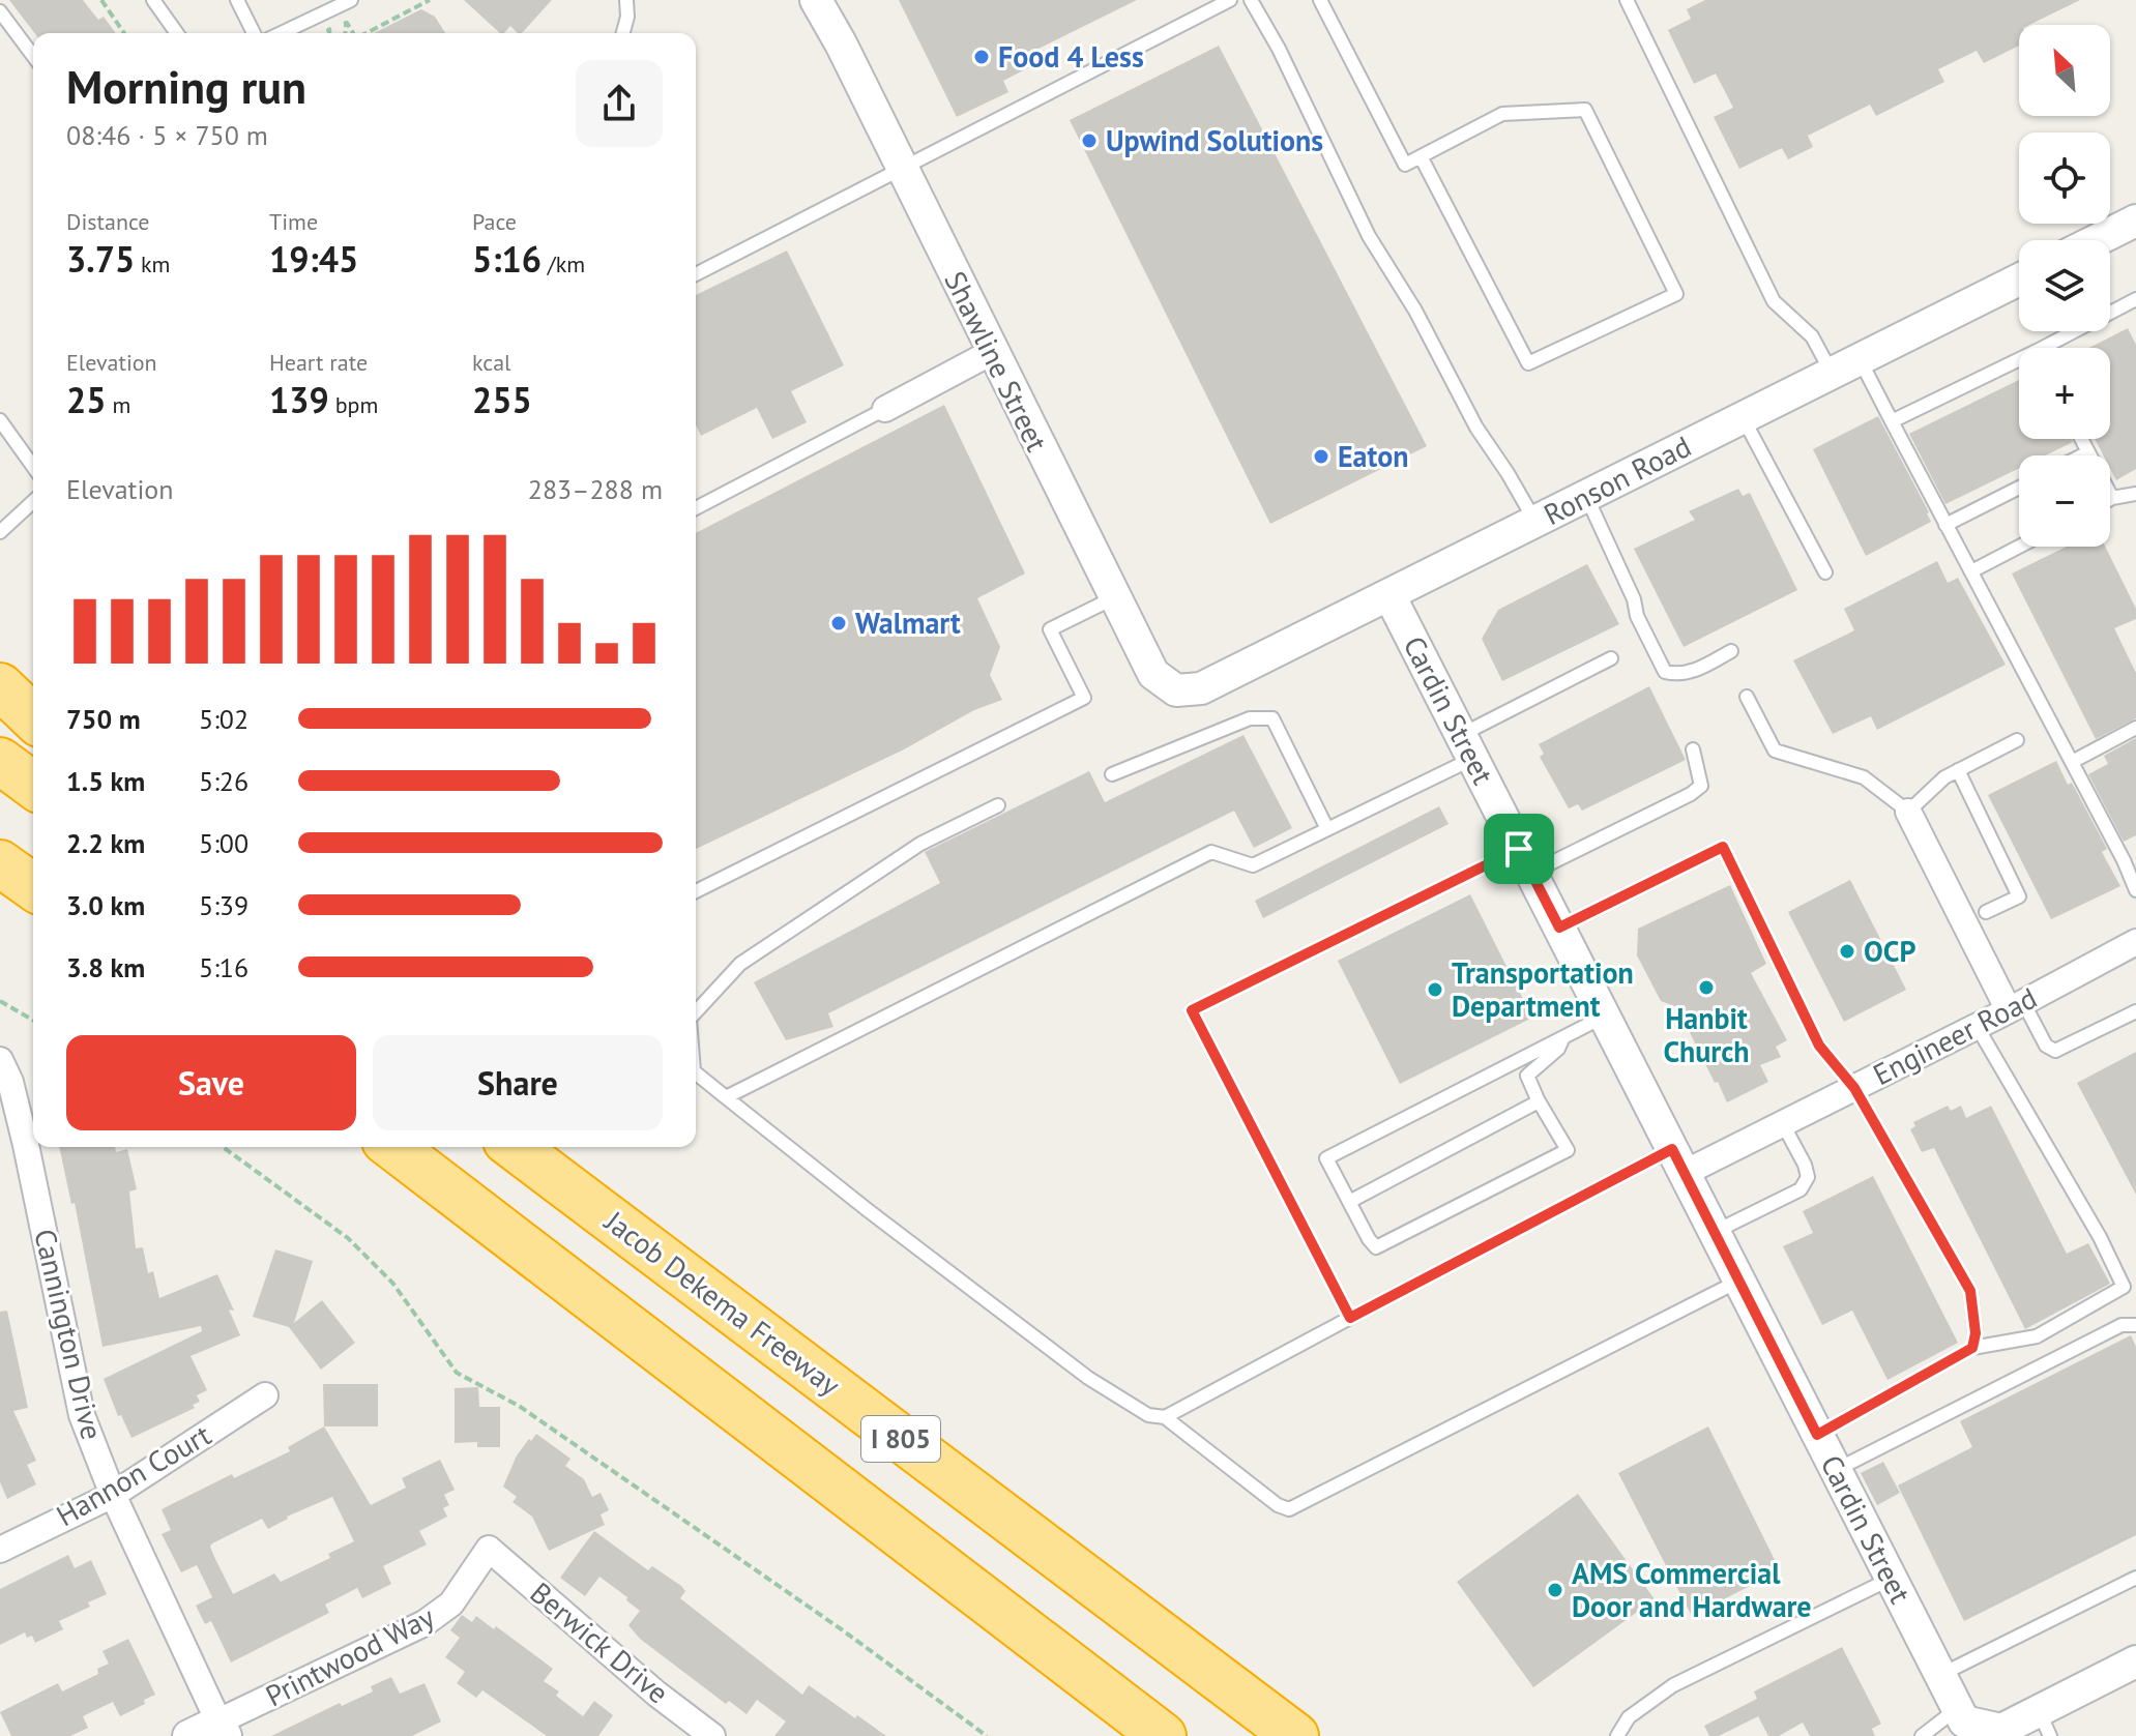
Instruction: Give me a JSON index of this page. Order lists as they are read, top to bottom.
{
  "streets": {
    "highway": ["Jacob Dekema Freeway", "I 805"],
    "street": [
      "Shawline Street",
      "Ronson Road",
      "Cardin Street",
      "Engineer Road",
      "Cannington Drive",
      "Hannon Court",
      "Berwick Drive",
      "Printwood Way"
    ]
  },
  "crossings": [
    ["Shawline Street", "Ronson Road"],
    ["Ronson Road", "Cardin Street"],
    ["Cardin Street", "Engineer Road"],
    ["Cannington Drive", "Hannon Court"],
    ["Cannington Drive", "Printwood Way"],
    ["Berwick Drive", "Printwood Way"]
  ],
  "places": [
    "Food 4 Less",
    "Upwind Solutions",
    "Eaton",
    "Walmart",
    "OCP",
    "Hanbit Church",
    "Transportation Department",
    "AMS Commercial Door and Hardware"
  ],
  "north": "top left",
  "page": {
    "map_buttons": ["+", "−"],
    "heading": ["Morning run", "08:46 · 5 × 750 m"],
    "stats": [
      ["Distance", "3.75 km"],
      ["Time", "19:45"],
      ["Pace", "5:16 /km"],
      ["Elevation", "25 m"],
      ["Heart rate", "139 bpm"],
      ["kcal", "255"]
    ],
    "chart": ["Elevation", "283–288 m"],
    "list": [
      {
        "name": "750 m",
        "note": "5:02"
      },
      {
        "name": "1.5 km",
        "note": "5:26"
      },
      {
        "name": "2.2 km",
        "note": "5:00"
      },
      {
        "name": "3.0 km",
        "note": "5:39"
      },
      {
        "name": "3.8 km",
        "note": "5:16"
      }
    ],
    "buttons": ["Save", "Share"]
  }
}
